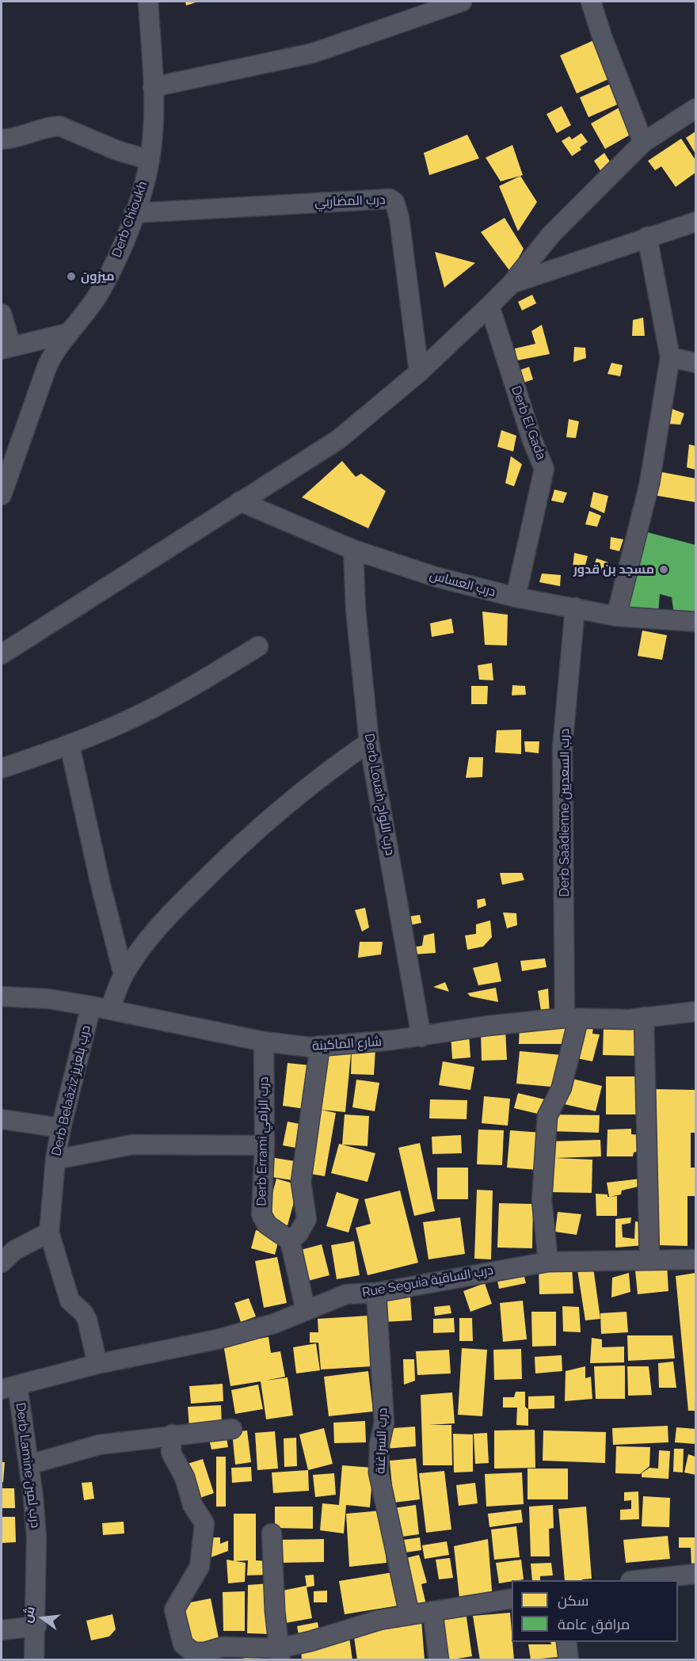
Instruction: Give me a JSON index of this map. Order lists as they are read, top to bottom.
{
  "streets": {
    "street": [
      "درب المضاربي",
      "Derb Chioukh",
      "Derb El Gada",
      "درب العساس",
      "Derb Louah درب اللواح",
      "Derb Saâdienne درب السعديين",
      "شارع الماكينة",
      "Derb Belaâziz درب بلعزيز",
      "Derb Errami درب الرامي",
      "Rue Seguia درب الساقية",
      "درب السراغنة",
      "Derb Lamine درب لمين"
    ]
  },
  "crossings": [
    ["درب المضاربي", "Derb Chioukh"],
    ["Derb El Gada", "درب العساس"],
    ["درب العساس", "Derb Louah درب اللواح"],
    ["درب العساس", "Derb Saâdienne درب السعديين"],
    ["Derb Louah درب اللواح", "شارع الماكينة"],
    ["Derb Saâdienne درب السعديين", "شارع الماكينة"],
    ["Derb Saâdienne درب السعديين", "Rue Seguia درب الساقية"],
    ["شارع الماكينة", "Derb Belaâziz درب بلعزيز"],
    ["شارع الماكينة", "Derb Errami درب الرامي"],
    ["Derb Belaâziz درب بلعزيز", "Rue Seguia درب الساقية"],
    ["Rue Seguia درب الساقية", "درب السراغنة"],
    ["Rue Seguia درب الساقية", "Derb Lamine درب لمين"]
  ],
  "places": ["ميزون", "مسجد بن قدور"],
  "legend": ["سكن", "مرافق عامة"],
  "north": "left"
}
